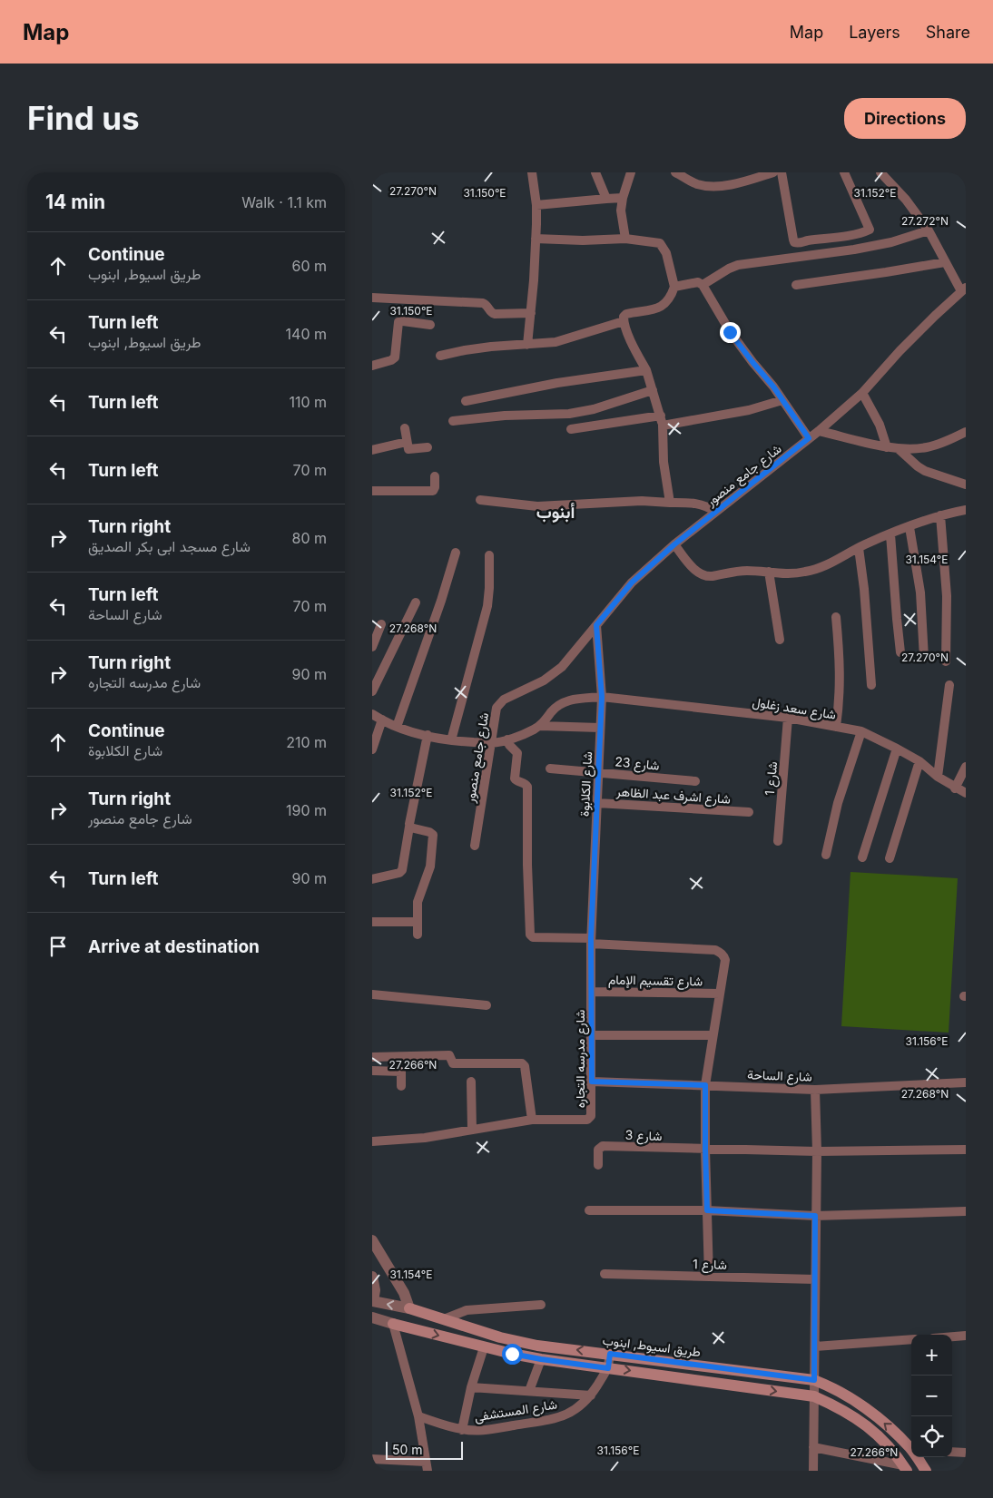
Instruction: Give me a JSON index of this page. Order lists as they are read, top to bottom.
{
  "streets": {
    "main road": ["طريق اسيوط, ابنوب"],
    "street": [
      "شارع جامع منصور",
      "شارع سعد زغلول",
      "شارع 23",
      "شارع 1",
      "شارع الكلابوة",
      "شارع اشرف عبد الظاهر",
      "شارع تقسيم الإمام",
      "شارع مدرسه التجاره",
      "شارع الساحة",
      "شارع 3",
      "شارع المستشفى"
    ]
  },
  "crossings": [
    ["شارع جامع منصور", "شارع الكلابوة"],
    ["شارع سعد زغلول", "شارع 1"],
    ["شارع سعد زغلول", "شارع الكلابوة"],
    ["شارع 23", "شارع الكلابوة"],
    ["شارع الكلابوة", "شارع اشرف عبد الظاهر"],
    ["شارع الكلابوة", "شارع مدرسه التجاره"],
    ["شارع تقسيم الإمام", "شارع مدرسه التجاره"],
    ["شارع مدرسه التجاره", "شارع الساحة"],
    ["طريق اسيوط, ابنوب", "شارع المستشفى"]
  ],
  "districts": ["أبنوب"],
  "scale_bar": "50 m",
  "page": {
    "header": "Map",
    "nav": ["Map", "Layers", "Share"],
    "buttons": "Directions",
    "title": "Find us",
    "heading": ["14 min", "Walk · 1.1 km"],
    "list": [
      ["Continue", "طريق اسيوط, ابنوب", "60 m"],
      ["Turn left", "طريق اسيوط, ابنوب", "140 m"],
      ["Turn left", "110 m"],
      ["Turn left", "70 m"],
      ["Turn right", "شارع مسجد ابى بكر الصديق", "80 m"],
      ["Turn left", "شارع الساحة", "70 m"],
      ["Turn right", "شارع مدرسه التجاره", "90 m"],
      ["Continue", "شارع الكلابوة", "210 m"],
      ["Turn right", "شارع جامع منصور", "190 m"],
      ["Turn left", "90 m"],
      "Arrive at destination"
    ],
    "map_buttons": ["+", "−"],
    "scale": "50 m"
  },
  "coordinates": [
    "27.270°N",
    "31.150°E",
    "31.152°E",
    "27.272°N",
    "31.154°E",
    "27.268°N",
    "31.156°E",
    "27.266°N"
  ]
}
